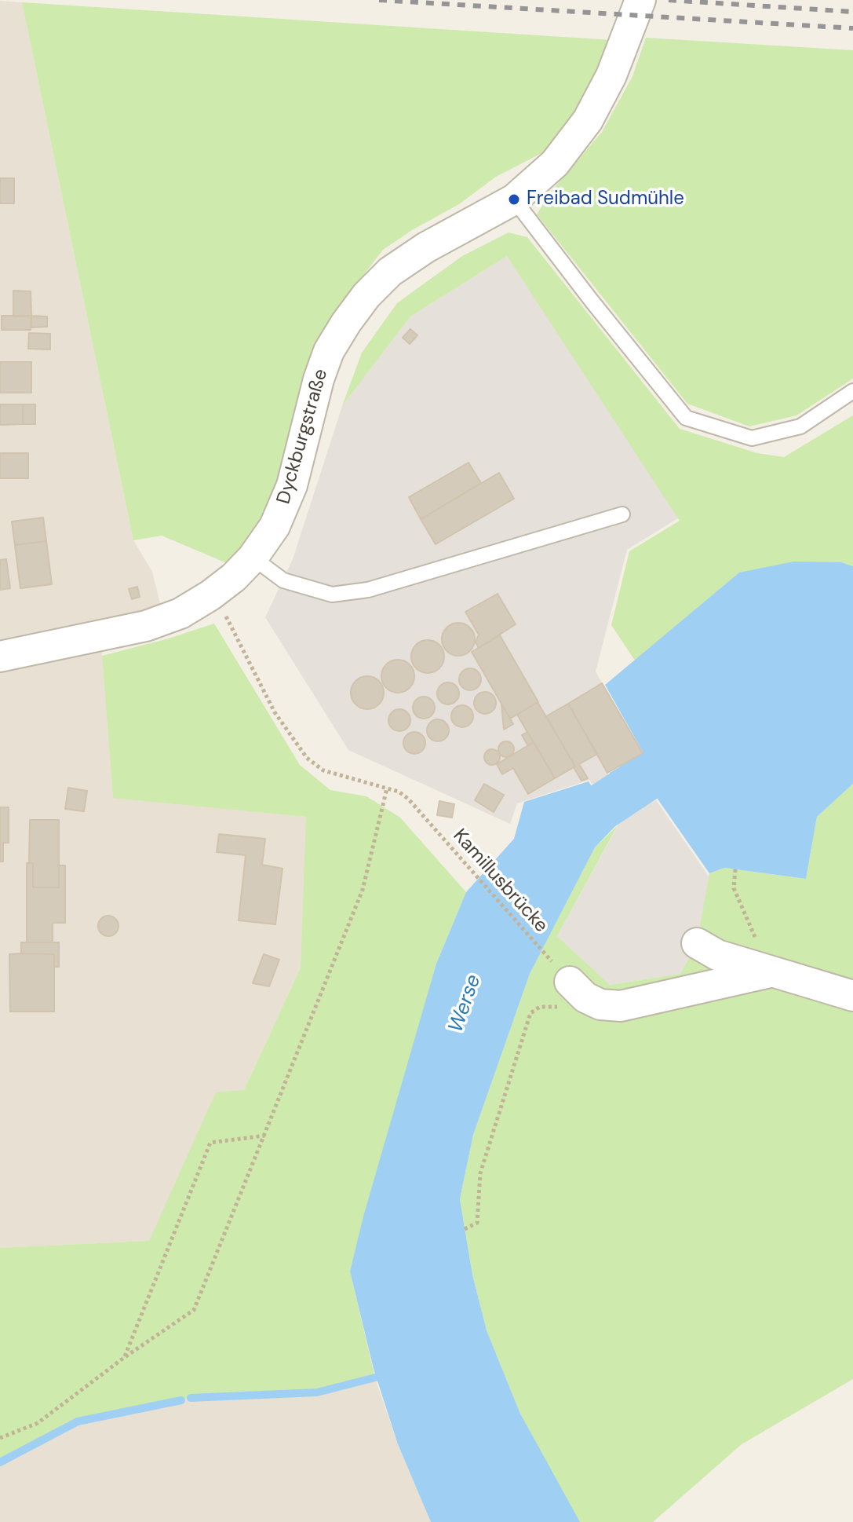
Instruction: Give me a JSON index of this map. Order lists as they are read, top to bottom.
{
  "streets": {
    "street": ["Dyckburgstraße"],
    "path": ["Kamillusbrücke"]
  },
  "water": ["Werse"],
  "places": ["Freibad Sudmühle"]
}
